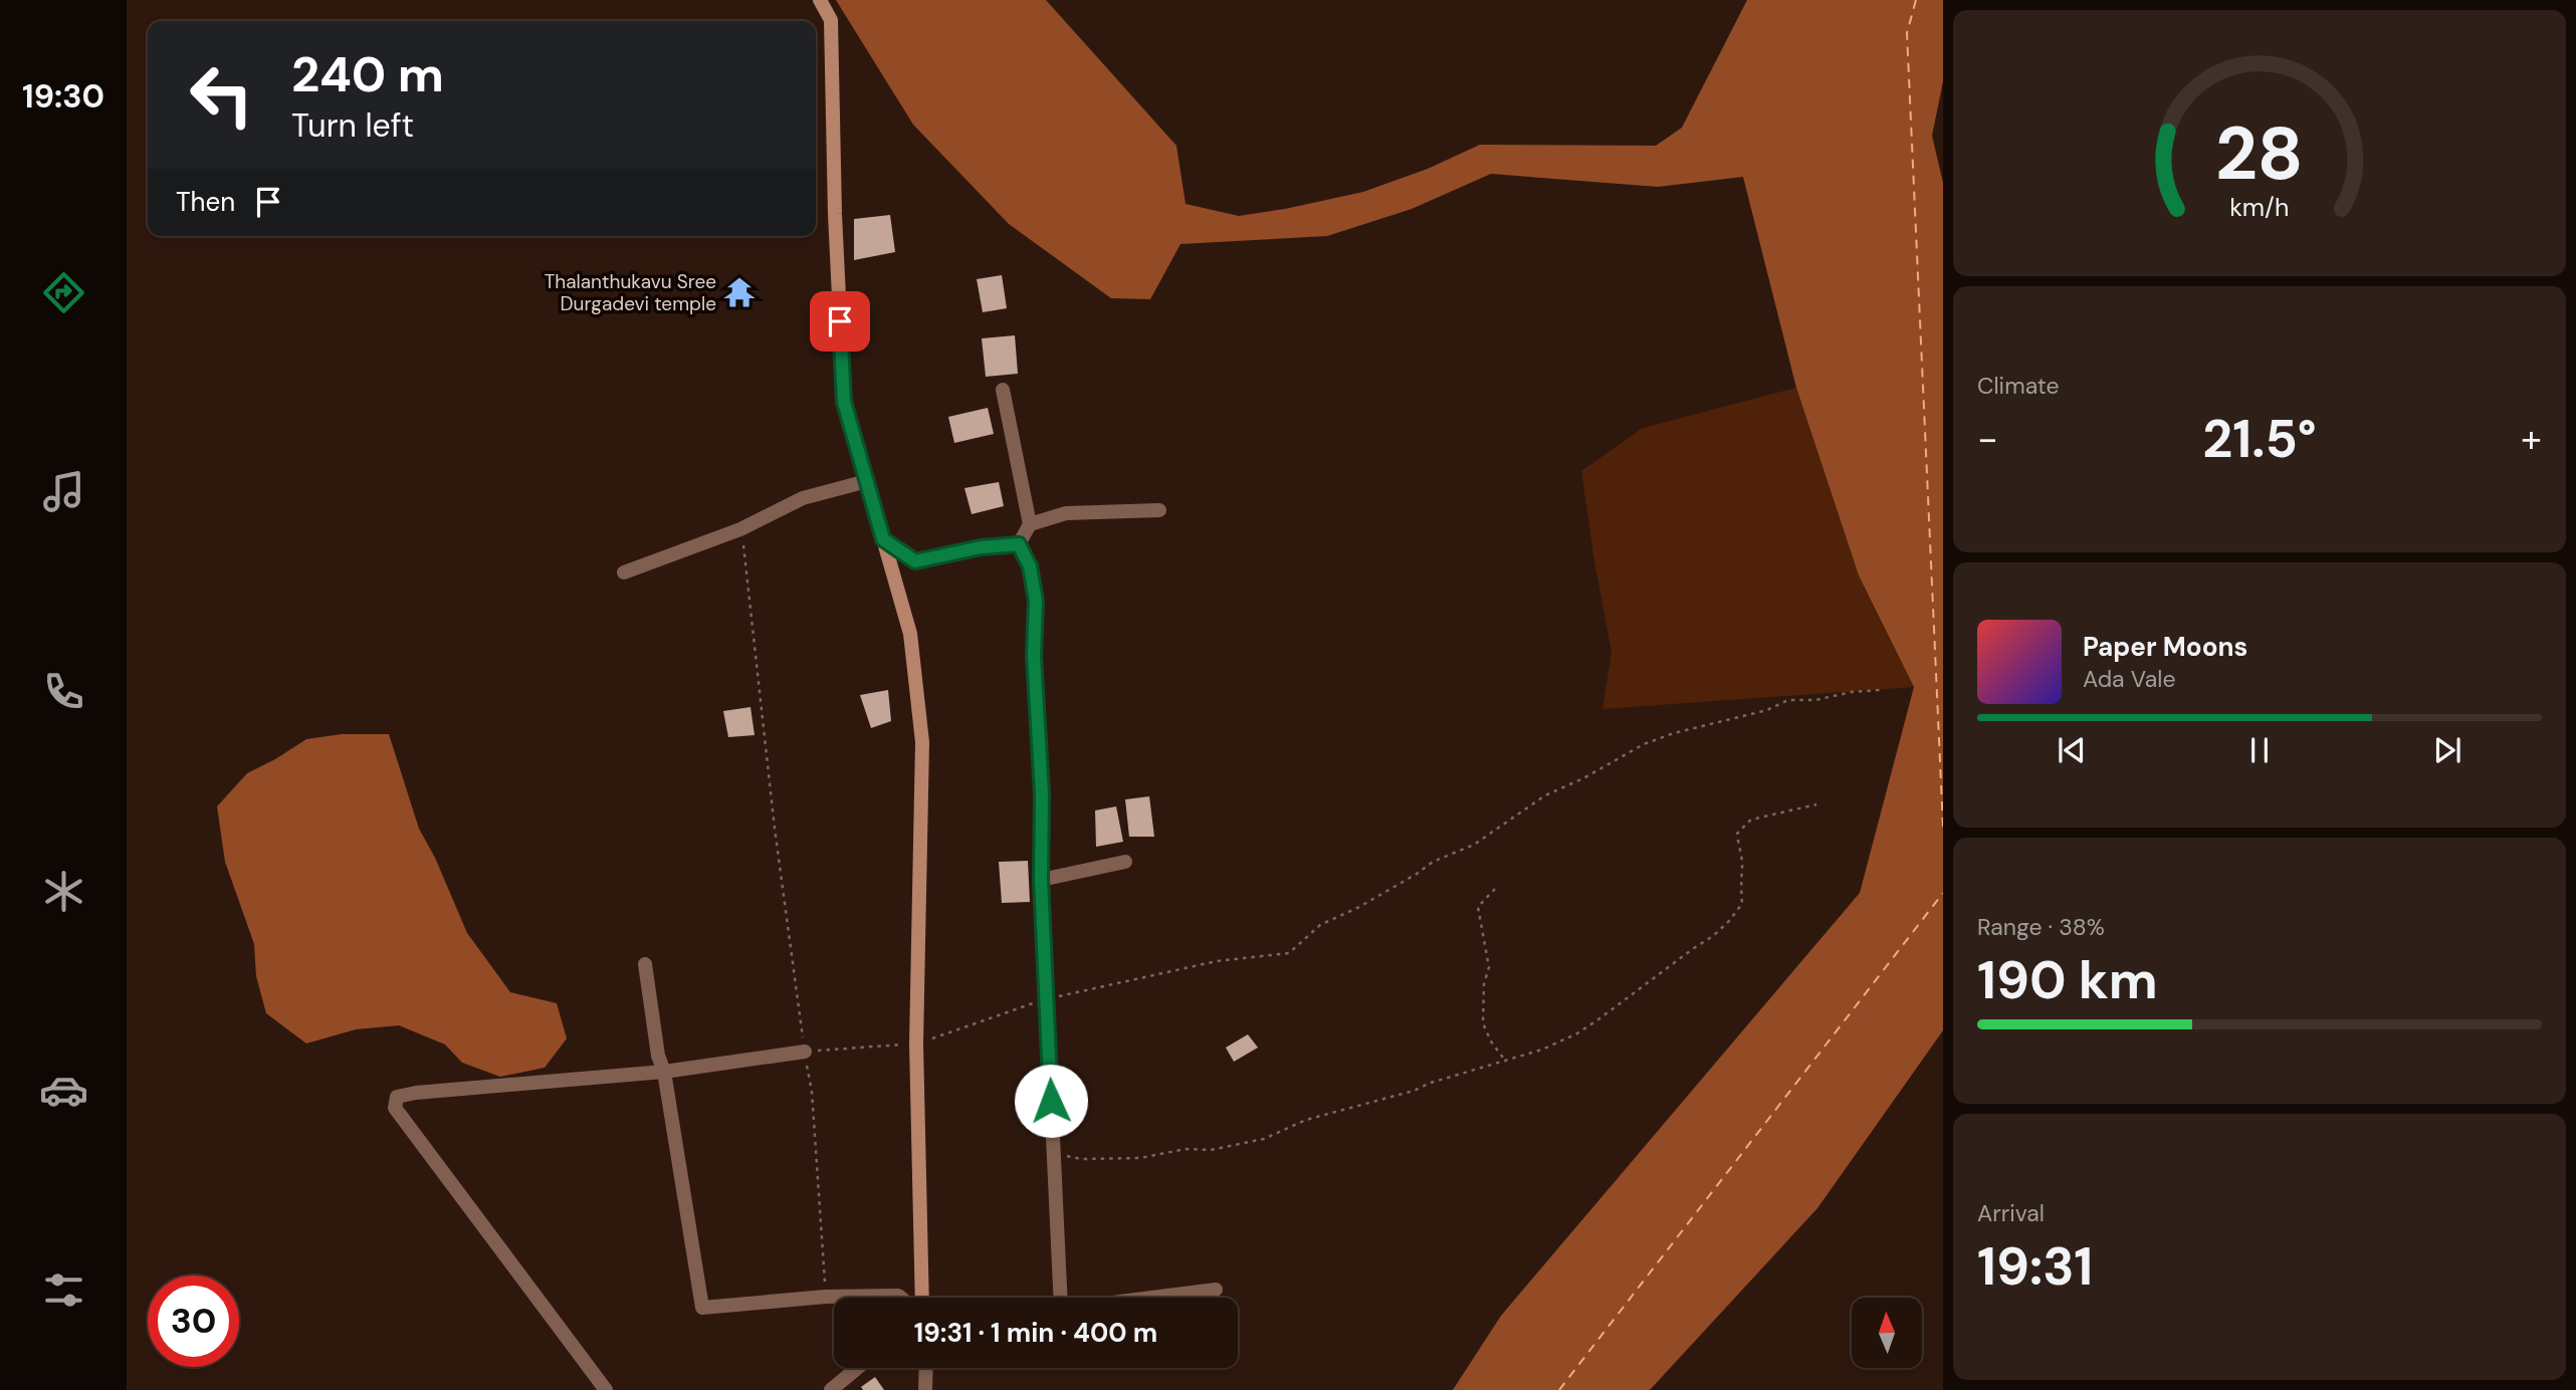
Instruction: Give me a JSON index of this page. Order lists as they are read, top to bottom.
{
  "places": {
    "temple": ["Thalanthukavu Sree Durgadevi temple"]
  },
  "north": "top",
  "page": {
    "tabs": "19:30",
    "turn": ["240 m", "Turn left"],
    "then": "Then",
    "tile": [
      "Climate",
      ["Range · 38%", "190 km"],
      ["Arrival", "19:31"]
    ],
    "heat": ["−", "21.5°", "+"],
    "song": ["Paper Moons", "Ada Vale"],
    "limit": "30",
    "trip": "19:31 · 1 min · 400 m",
    "gauge": ["28", "km/h"]
  }
}
